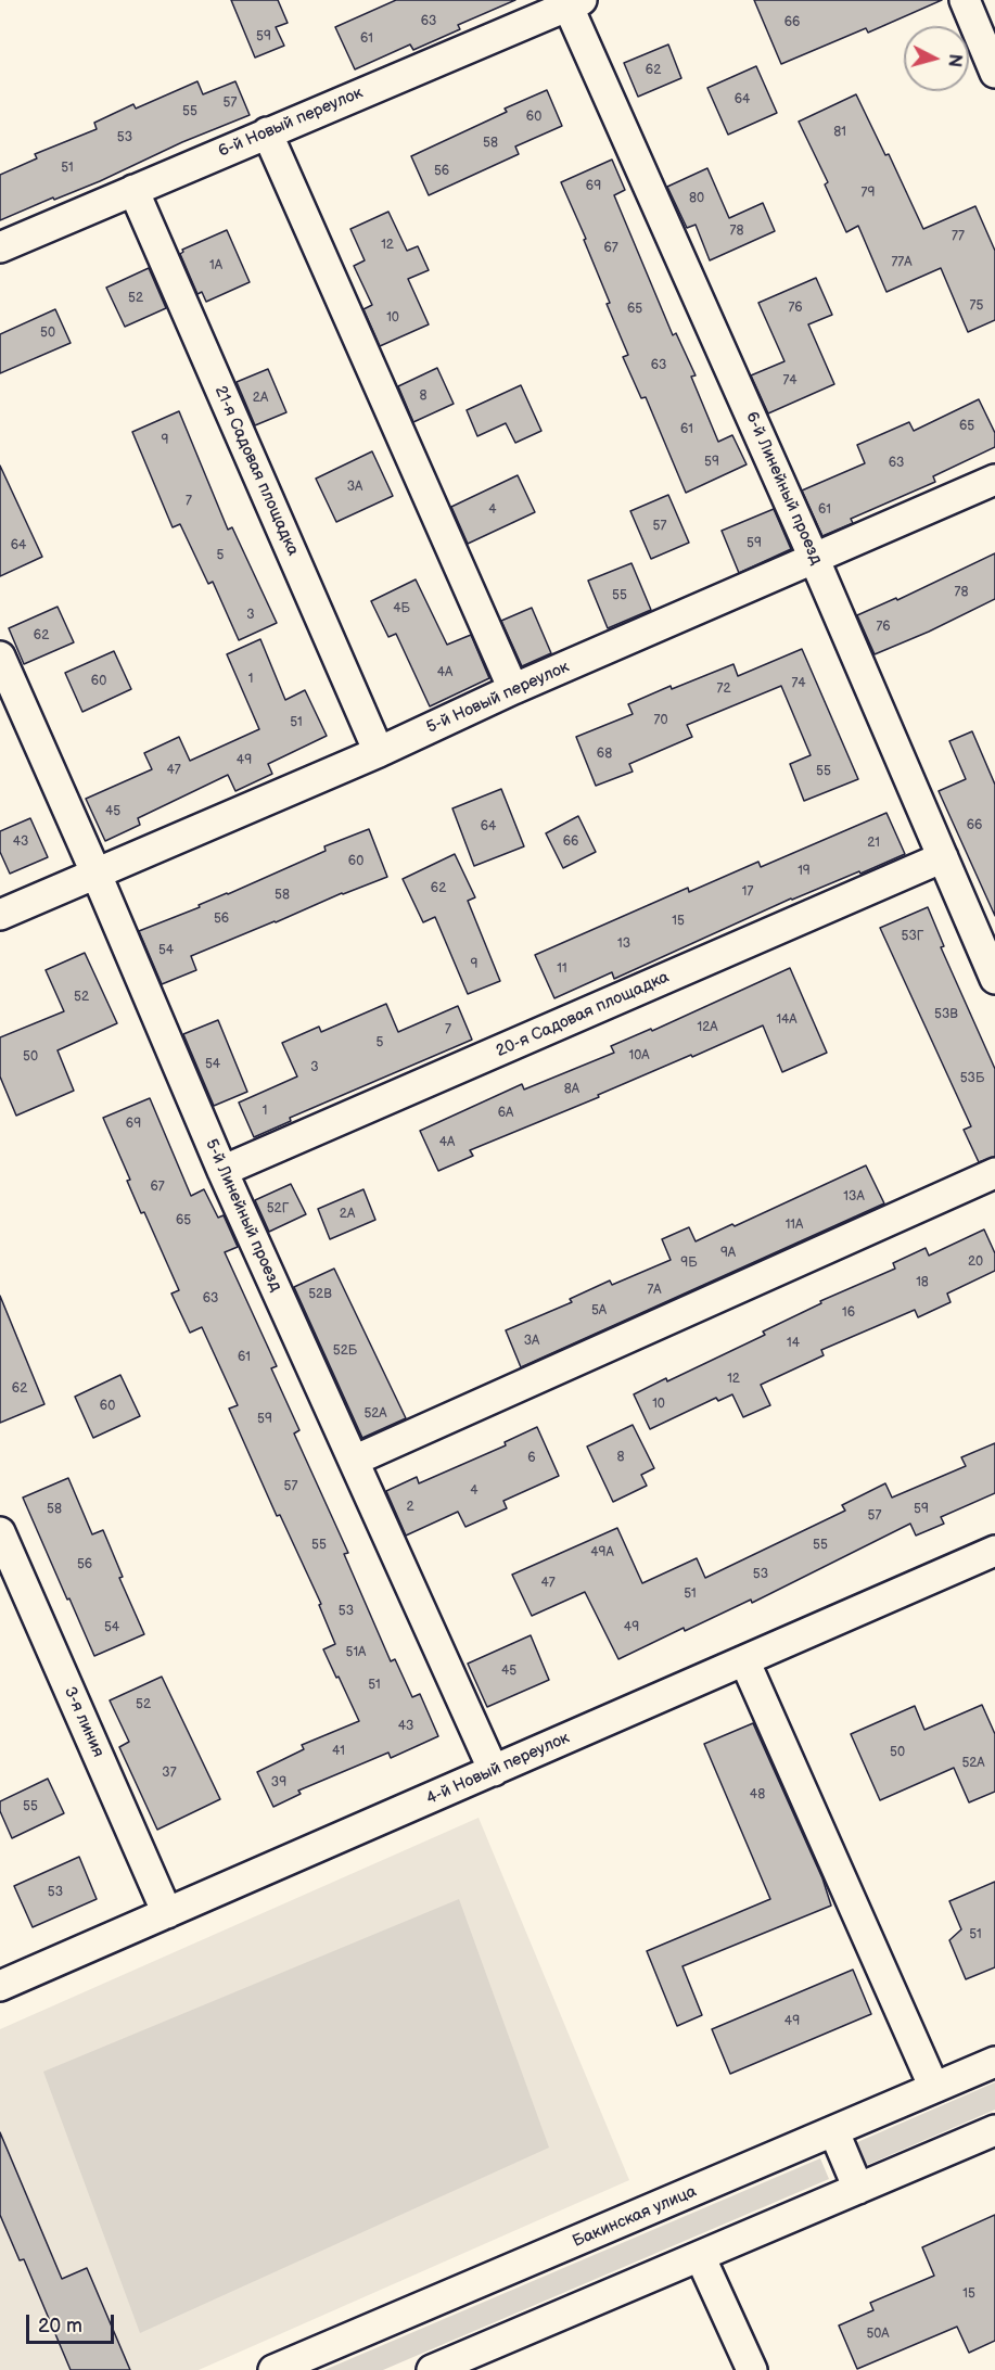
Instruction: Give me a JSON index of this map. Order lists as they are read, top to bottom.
{
  "streets": {
    "street": [
      "6-й Новый переулок",
      "21-я Садовая площадка",
      "6-й Линейный проезд",
      "5-й Новый переулок",
      "20-я Садовая площадка",
      "5-й Линейный проезд",
      "3-я линия",
      "4-й Новый переулок",
      "Бакинская улица"
    ]
  },
  "crossings": [
    ["6-й Новый переулок", "21-я Садовая площадка"],
    ["6-й Новый переулок", "6-й Линейный проезд"],
    ["21-я Садовая площадка", "5-й Новый переулок"],
    ["6-й Линейный проезд", "5-й Новый переулок"],
    ["6-й Линейный проезд", "20-я Садовая площадка"],
    ["5-й Новый переулок", "5-й Линейный проезд"],
    ["20-я Садовая площадка", "5-й Линейный проезд"],
    ["5-й Линейный проезд", "4-й Новый переулок"],
    ["3-я линия", "4-й Новый переулок"]
  ],
  "house_numbers": [
    "63",
    "66",
    "59",
    "61",
    "62",
    "64",
    "57",
    "55",
    "60",
    "81",
    "53",
    "58",
    "51",
    "56",
    "69",
    "79",
    "80",
    "78",
    "77",
    "12",
    "67",
    "77А",
    "1А",
    "52",
    "75",
    "76",
    "65",
    "10",
    "50",
    "63",
    "74",
    "8",
    "2А",
    "65",
    "61",
    "9",
    "59",
    "63",
    "3А",
    "7",
    "4",
    "61",
    "57",
    "59",
    "64",
    "5",
    "78",
    "55",
    "4Б",
    "3",
    "76",
    "62",
    "4А",
    "1",
    "60",
    "74",
    "72",
    "70",
    "51",
    "68",
    "49",
    "47",
    "55",
    "45",
    "66",
    "64",
    "43",
    "66",
    "21",
    "60",
    "19",
    "62",
    "17",
    "58",
    "56",
    "15",
    "53Г",
    "13",
    "54",
    "9",
    "11",
    "52",
    "53В",
    "14А",
    "12А",
    "7",
    "5",
    "10А",
    "50",
    "54",
    "3",
    "53Б",
    "8А",
    "1",
    "6А",
    "69",
    "4А",
    "67",
    "13А",
    "52Г",
    "2А",
    "65",
    "11А",
    "9А",
    "20",
    "9Б",
    "18",
    "7А",
    "52В",
    "63",
    "5А",
    "16",
    "3А",
    "14",
    "52Б",
    "61",
    "12",
    "62",
    "10",
    "60",
    "52А",
    "59",
    "8",
    "6",
    "57",
    "4",
    "2",
    "58",
    "59",
    "57",
    "55",
    "55",
    "49А",
    "56",
    "53",
    "47",
    "51",
    "53",
    "54",
    "49",
    "51А",
    "45",
    "51",
    "52",
    "43",
    "41",
    "50",
    "52А",
    "37",
    "39",
    "48",
    "55",
    "53",
    "51",
    "49",
    "15",
    "50А"
  ],
  "scale_bar": "20 m",
  "north": "right"
}
